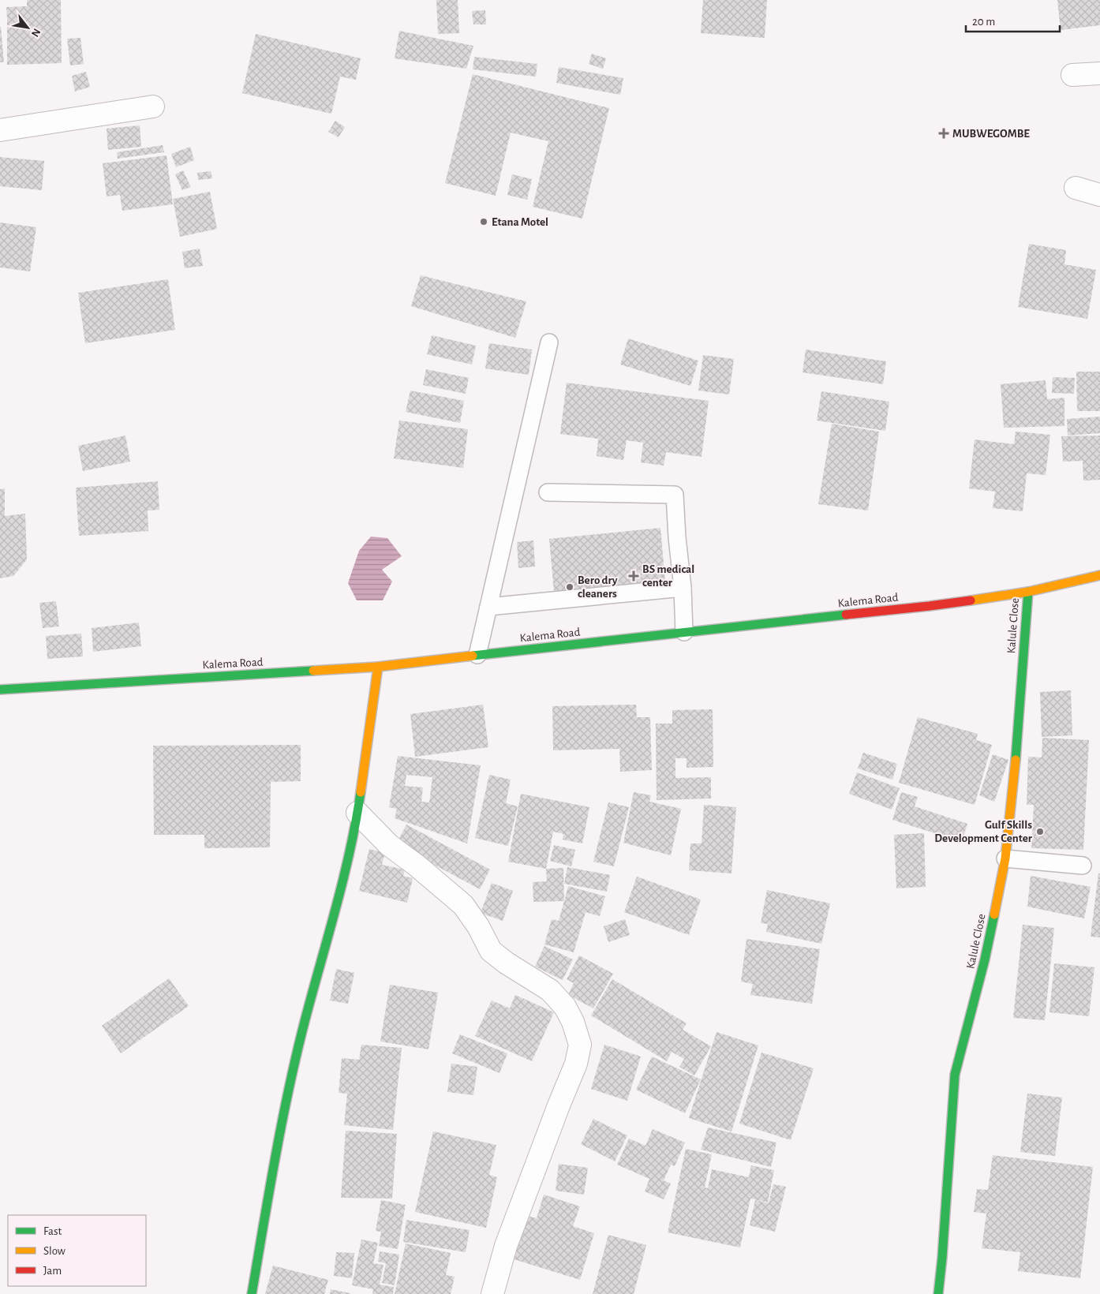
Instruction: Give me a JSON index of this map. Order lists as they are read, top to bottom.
{
  "streets": {
    "street": ["Kalema Road", "Kalule Close"]
  },
  "crossings": [
    ["Kalema Road", "Kalule Close"]
  ],
  "places": {
    "health": ["MUBWEGOMBE", "BS medical center"],
    "other": ["Etana Motel", "Bero dry cleaners", "Gulf Skills Development Center"]
  },
  "legend": ["Fast", "Slow", "Jam"],
  "scale_bar": "20 m",
  "north": "bottom right"
}
